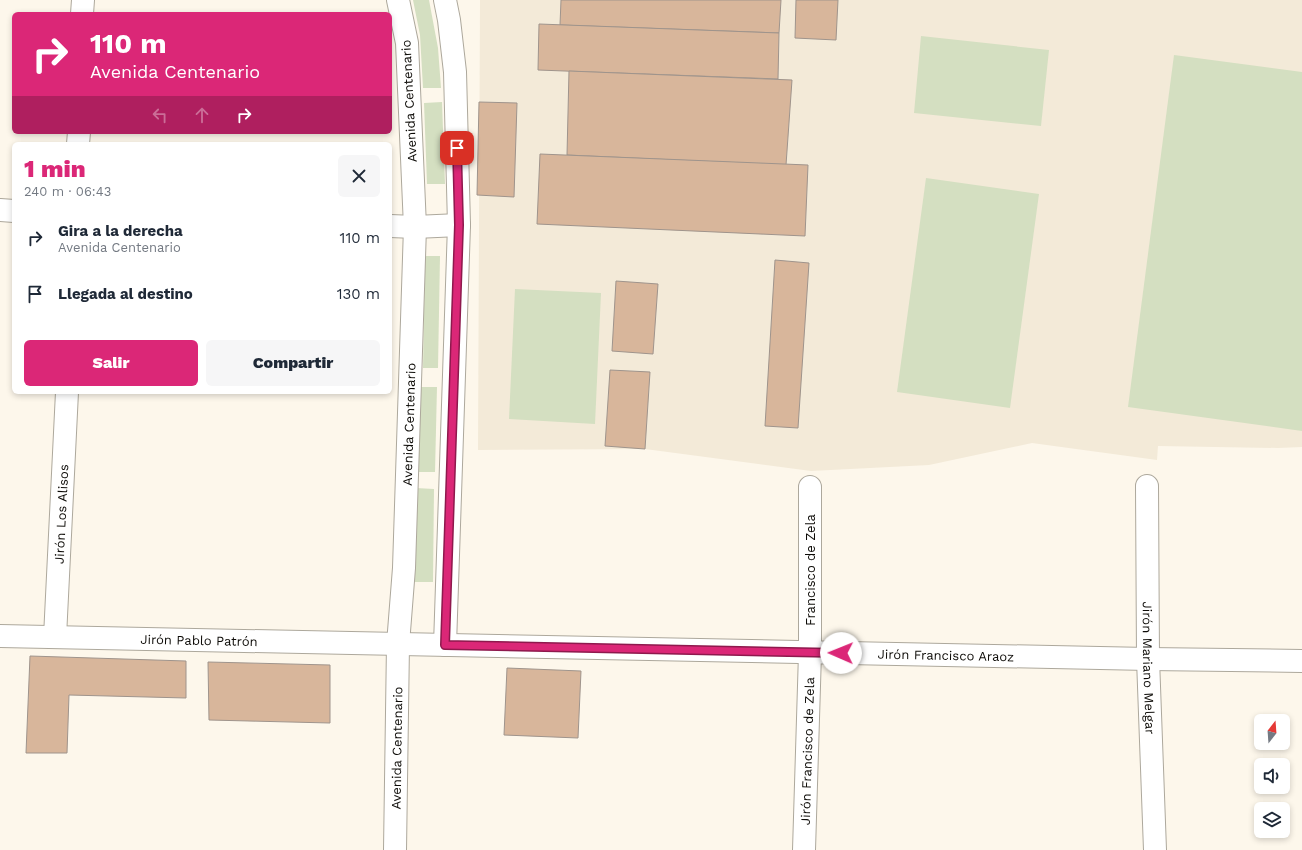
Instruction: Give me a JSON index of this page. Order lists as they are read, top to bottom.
{
  "streets": {
    "main road": [
      "Avenida Centenario",
      "Jirón Los Alisos",
      "Francisco de Zela",
      "Jirón Pablo Patrón",
      "Jirón Francisco Araoz",
      "Jirón Mariano Melgar",
      "Jirón Francisco de Zela"
    ]
  },
  "crossings": [
    ["Avenida Centenario", "Jirón Pablo Patrón"],
    ["Jirón Los Alisos", "Jirón Pablo Patrón"],
    ["Francisco de Zela", "Jirón Francisco Araoz"],
    ["Francisco de Zela", "Jirón Francisco de Zela"],
    ["Jirón Pablo Patrón", "Jirón Francisco Araoz"],
    ["Jirón Francisco Araoz", "Jirón Mariano Melgar"],
    ["Jirón Francisco Araoz", "Jirón Francisco de Zela"]
  ],
  "north": "top",
  "page": {
    "turn": ["110 m", "Avenida Centenario"],
    "heading": ["1 min", "240 m · 06:43"],
    "list": [
      {
        "name": "Gira a la derecha",
        "note": "Avenida Centenario",
        "value": "110 m"
      },
      {
        "name": "Llegada al destino",
        "value": "130 m"
      }
    ],
    "buttons": ["Salir", "Compartir"]
  }
}
